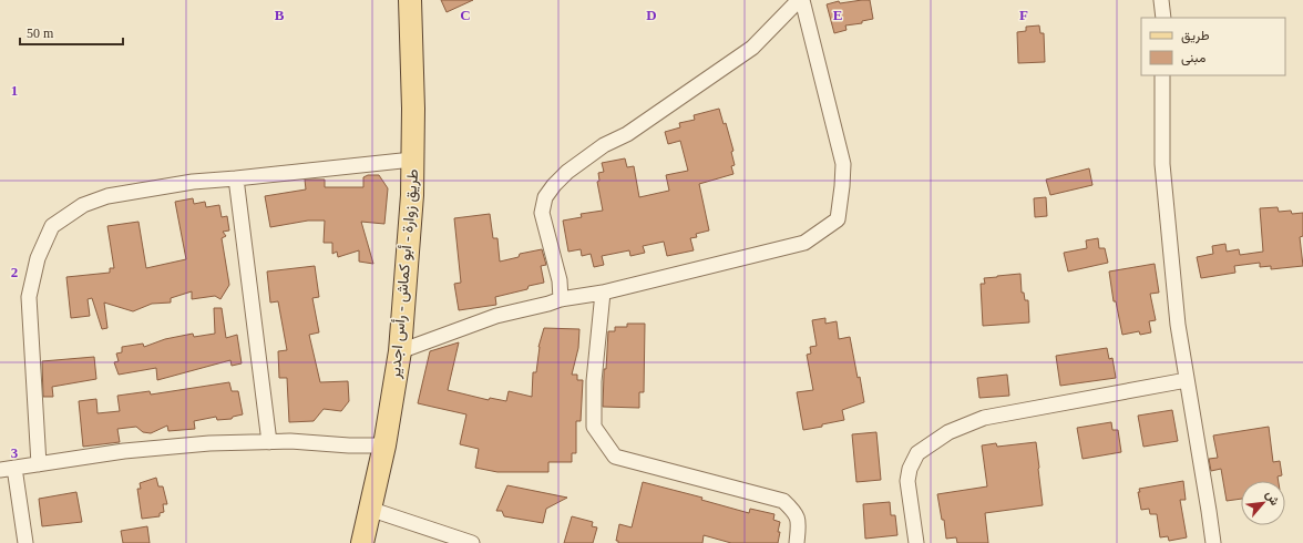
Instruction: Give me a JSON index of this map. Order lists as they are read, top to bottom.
{
  "streets": {
    "main road": ["طريق زوارة - أبو كماش - رأس اجدير"]
  },
  "legend": ["طريق", "مبنى"],
  "scale_bar": "50 m",
  "north": "top right",
  "grid": {
    "columns": [
      "B",
      "C",
      "D",
      "E",
      "F"
    ],
    "rows": ["1", "2", "3"]
  }
}
